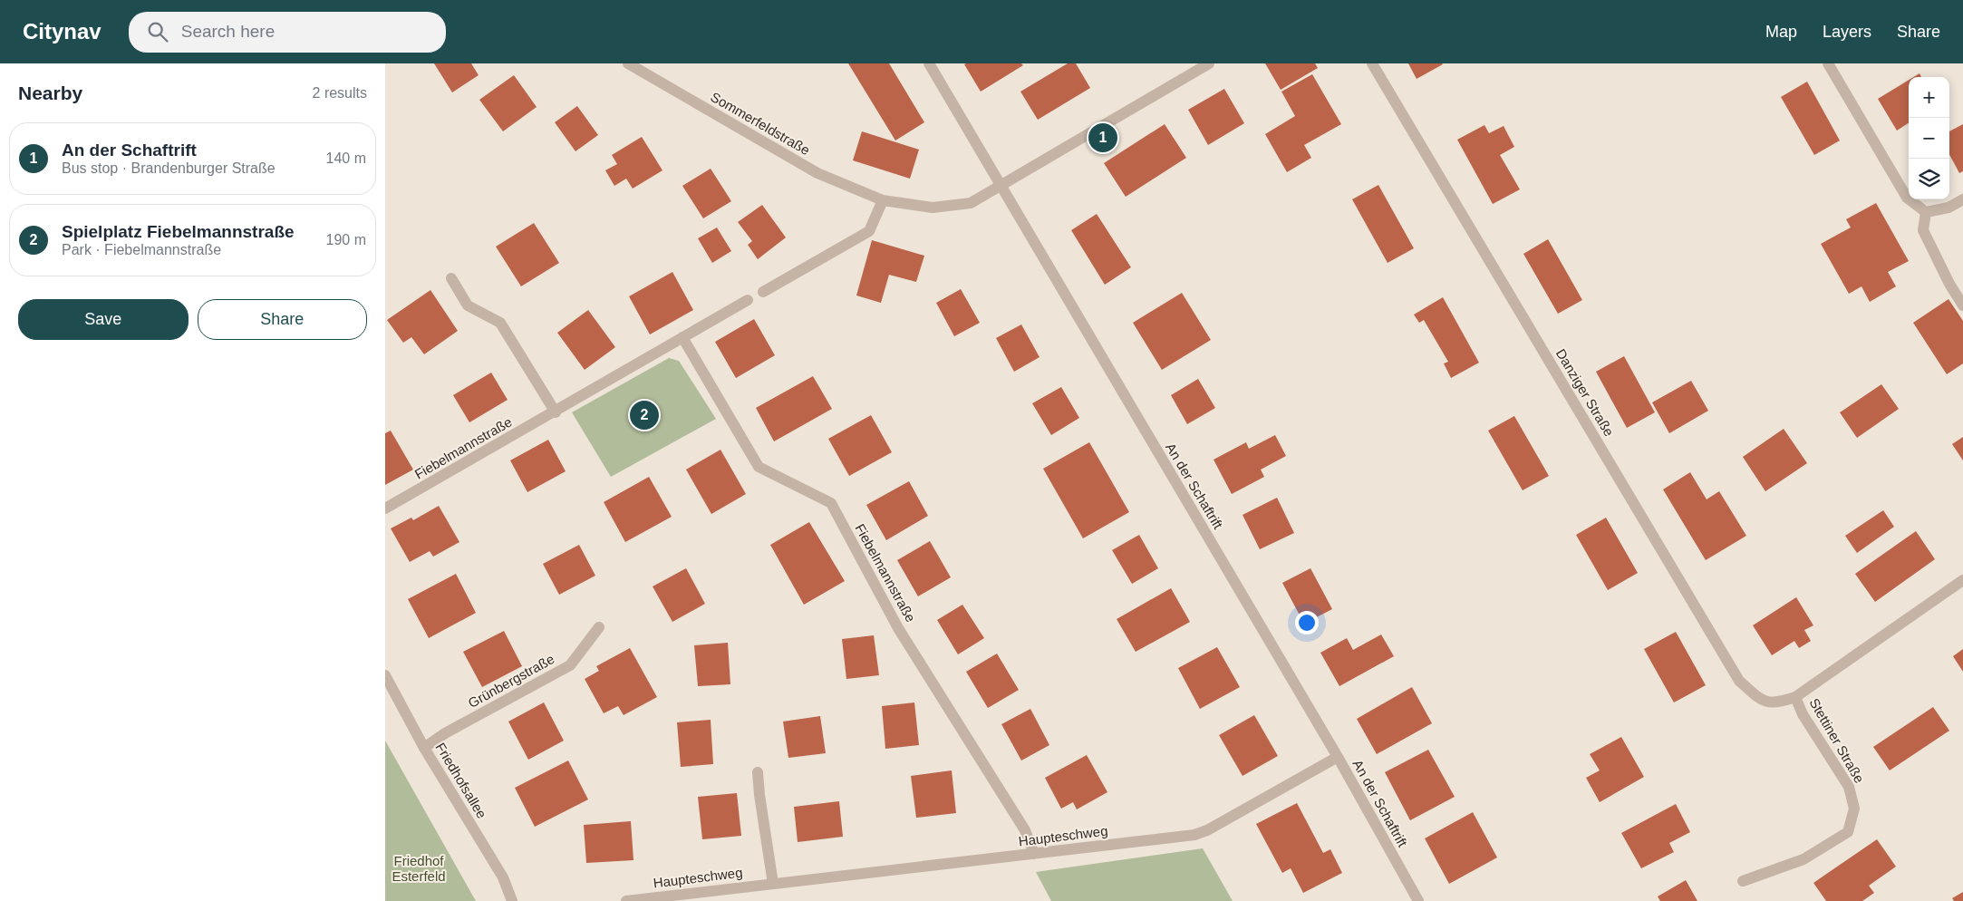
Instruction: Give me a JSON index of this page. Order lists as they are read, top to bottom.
{
  "streets": {
    "street": [
      "Sommerfeldstraße",
      "Danziger Straße",
      "Fiebelmannstraße",
      "An der Schaftrift",
      "Grünbergstraße",
      "Stettiner Straße",
      "Friedhofsallee",
      "Haupteschweg"
    ]
  },
  "crossings": [
    ["Sommerfeldstraße", "An der Schaftrift"],
    ["Danziger Straße", "Stettiner Straße"],
    ["Fiebelmannstraße", "Haupteschweg"],
    ["An der Schaftrift", "Haupteschweg"],
    ["Grünbergstraße", "Friedhofsallee"]
  ],
  "parks": ["Friedhof Esterfeld"],
  "page": {
    "header": "Citynav",
    "search": "Search here",
    "nav": ["Map", "Layers", "Share"],
    "heading": ["Nearby", "2 results"],
    "map_buttons": ["+", "−"],
    "pins": ["1", "2"],
    "list": [
      {
        "mark": "1",
        "name": "An der Schaftrift",
        "note": "Bus stop · Brandenburger Straße",
        "value": "140 m"
      },
      {
        "mark": "2",
        "name": "Spielplatz Fiebelmannstraße",
        "note": "Park · Fiebelmannstraße",
        "value": "190 m"
      }
    ],
    "buttons": ["Save", "Share"]
  }
}
